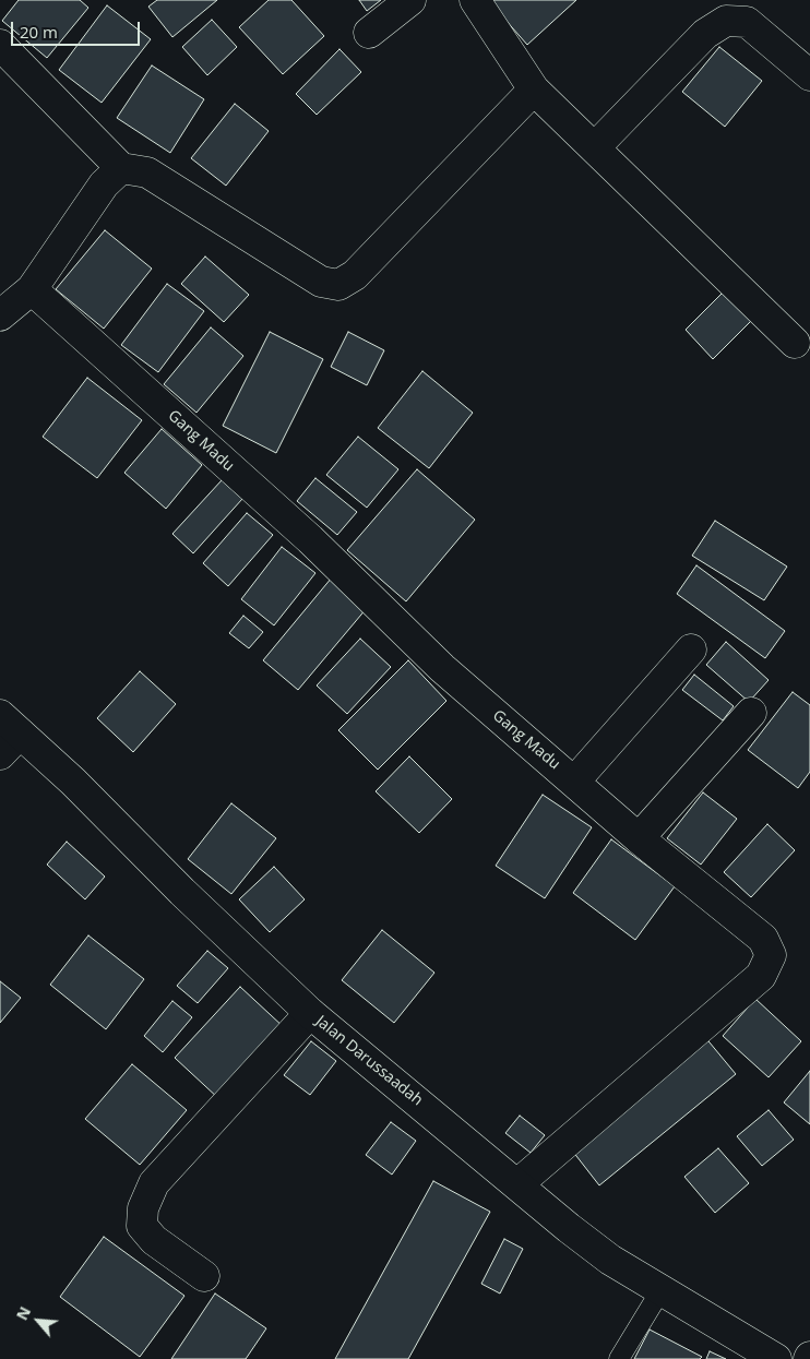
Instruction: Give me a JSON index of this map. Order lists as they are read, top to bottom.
{
  "streets": {
    "street": ["Gang Madu", "Jalan Darussaadah"]
  },
  "crossings": [
    ["Gang Madu", "Jalan Darussaadah"]
  ],
  "scale_bar": "20 m",
  "north": "top left"
}
